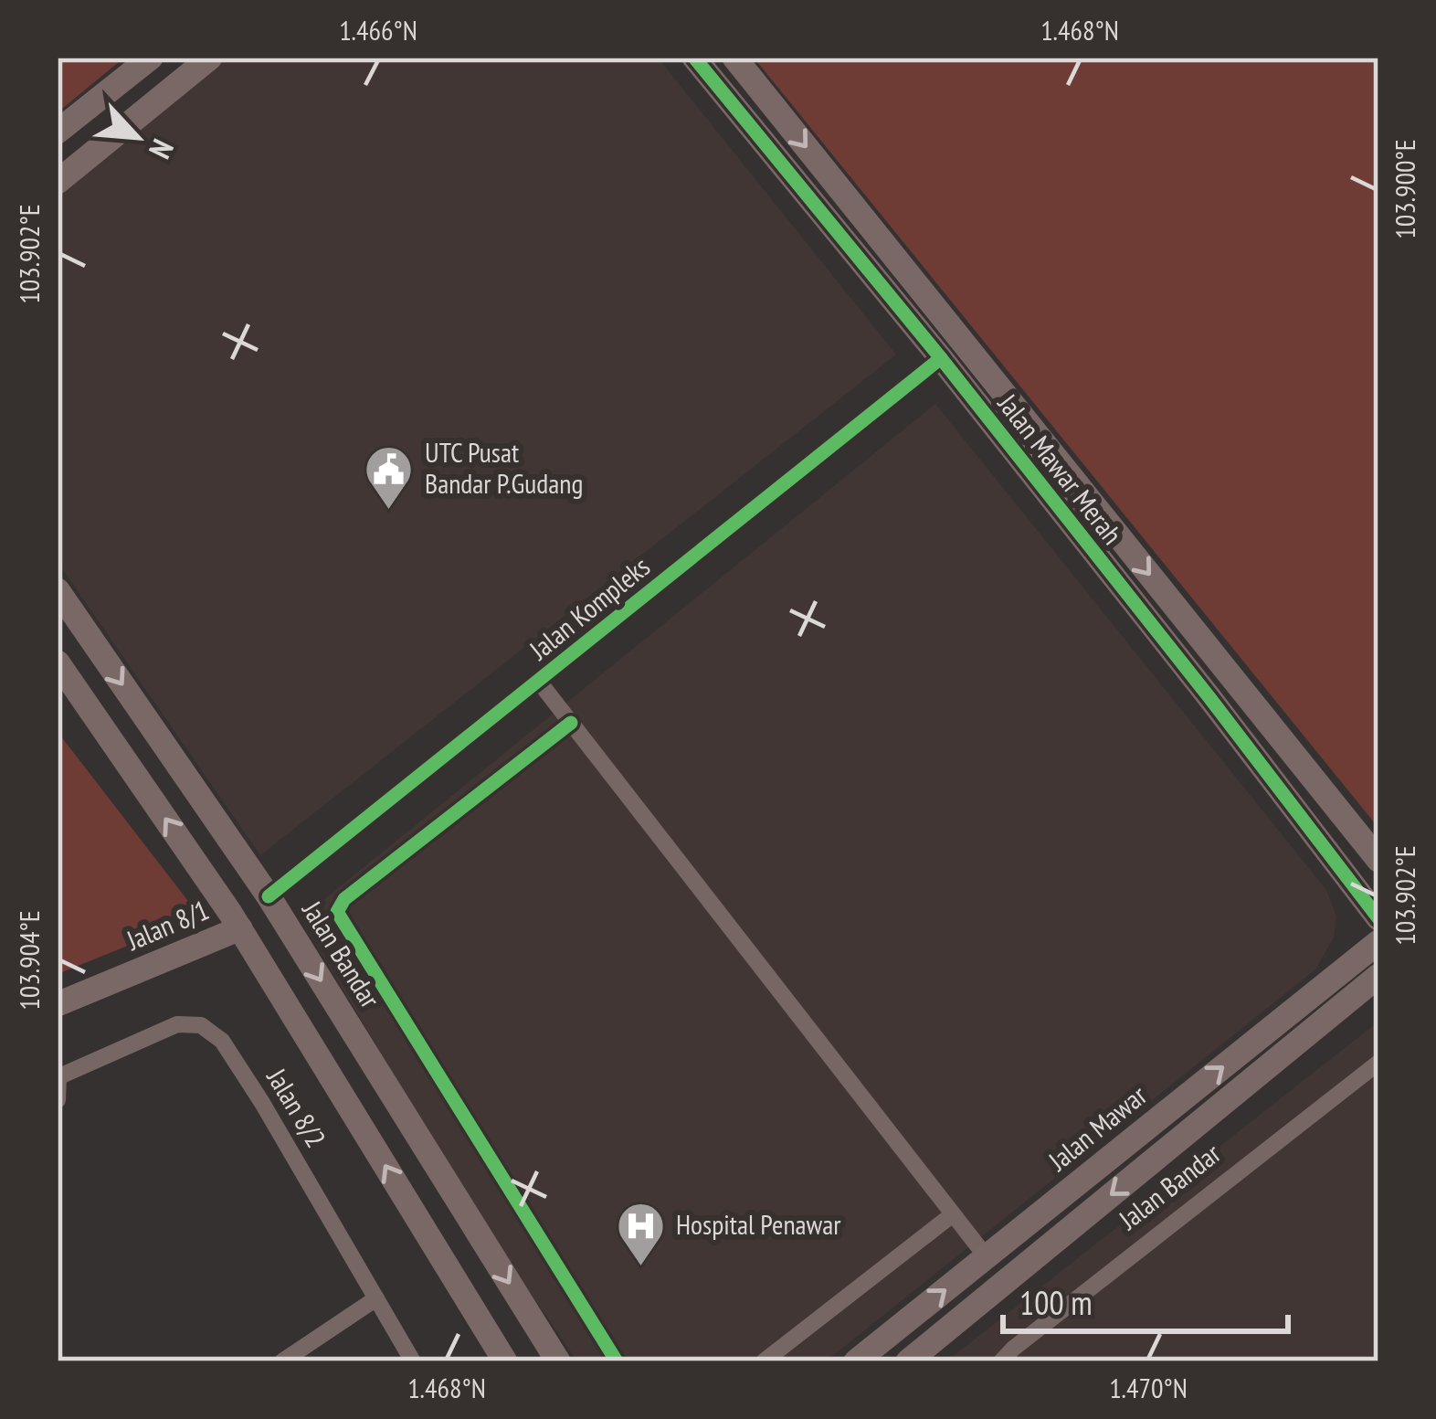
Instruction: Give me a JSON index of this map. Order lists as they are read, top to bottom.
{
  "streets": {
    "street": [
      "Jalan Mawar Merah",
      "Jalan Kompleks",
      "Jalan 8/1",
      "Jalan Bandar",
      "Jalan 8/2",
      "Jalan Mawar"
    ]
  },
  "crossings": [
    ["Jalan Mawar Merah", "Jalan Kompleks"],
    ["Jalan Kompleks", "Jalan Bandar"]
  ],
  "places": {
    "public building": ["UTC Pusat Bandar P.Gudang"],
    "hospital": ["Hospital Penawar"]
  },
  "scale_bar": "100 m",
  "north": "bottom right",
  "coordinates": [
    "1.466°N",
    "1.468°N",
    "103.900°E",
    "103.902°E",
    "103.904°E",
    "1.470°N"
  ]
}
